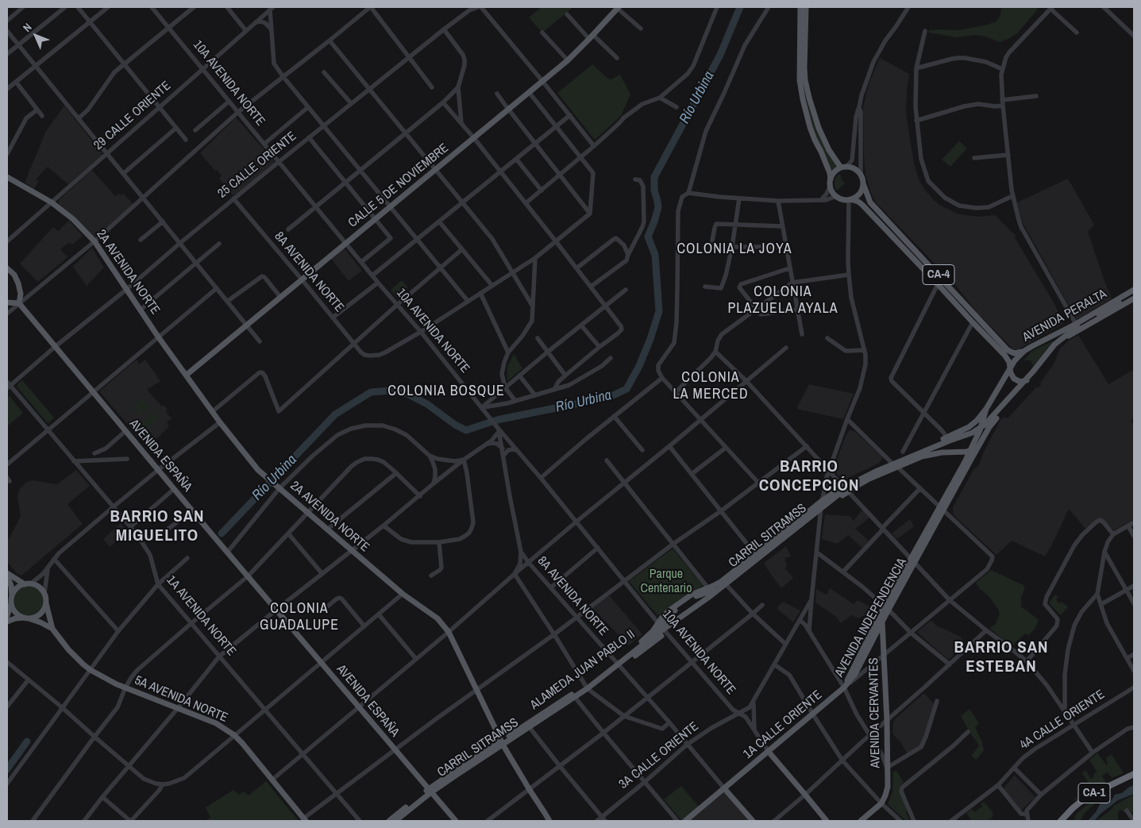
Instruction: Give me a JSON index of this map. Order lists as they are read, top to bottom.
{
  "streets": {
    "highway": ["CA-1"],
    "main road": [
      "10A AVENIDA NORTE",
      "CALLE 5 DE NOVIEMBRE",
      "2A AVENIDA NORTE",
      "8A AVENIDA NORTE",
      "CA-4",
      "AVENIDA PERALTA",
      "AVENIDA ESPAÑA",
      "CARRIL SITRAMSS",
      "AVENIDA INDEPENDENCIA",
      "ALAMEDA JUAN PABLO II",
      "5A AVENIDA NORTE",
      "AVENIDA CERVANTES",
      "1A CALLE ORIENTE"
    ],
    "street": [
      "29 CALLE ORIENTE",
      "25 CALLE ORIENTE",
      "1A AVENIDA NORTE",
      "4A CALLE ORIENTE",
      "3A CALLE ORIENTE"
    ]
  },
  "crossings": [
    ["10A AVENIDA NORTE", "29 CALLE ORIENTE"],
    ["10A AVENIDA NORTE", "25 CALLE ORIENTE"],
    ["10A AVENIDA NORTE", "CALLE 5 DE NOVIEMBRE"],
    ["10A AVENIDA NORTE", "8A AVENIDA NORTE"],
    ["10A AVENIDA NORTE", "CARRIL SITRAMSS"],
    ["10A AVENIDA NORTE", "ALAMEDA JUAN PABLO II"],
    ["10A AVENIDA NORTE", "1A CALLE ORIENTE"],
    ["10A AVENIDA NORTE", "3A CALLE ORIENTE"],
    ["29 CALLE ORIENTE", "2A AVENIDA NORTE"],
    ["25 CALLE ORIENTE", "2A AVENIDA NORTE"],
    ["25 CALLE ORIENTE", "8A AVENIDA NORTE"],
    ["25 CALLE ORIENTE", "AVENIDA ESPAÑA"],
    ["25 CALLE ORIENTE", "1A AVENIDA NORTE"],
    ["CALLE 5 DE NOVIEMBRE", "2A AVENIDA NORTE"],
    ["CALLE 5 DE NOVIEMBRE", "8A AVENIDA NORTE"],
    ["2A AVENIDA NORTE", "CARRIL SITRAMSS"],
    ["2A AVENIDA NORTE", "ALAMEDA JUAN PABLO II"],
    ["8A AVENIDA NORTE", "CARRIL SITRAMSS"],
    ["8A AVENIDA NORTE", "ALAMEDA JUAN PABLO II"],
    ["8A AVENIDA NORTE", "1A CALLE ORIENTE"],
    ["8A AVENIDA NORTE", "3A CALLE ORIENTE"],
    ["CA-4", "AVENIDA PERALTA"],
    ["CA-4", "CARRIL SITRAMSS"],
    ["AVENIDA PERALTA", "CARRIL SITRAMSS"],
    ["AVENIDA PERALTA", "AVENIDA INDEPENDENCIA"],
    ["AVENIDA PERALTA", "ALAMEDA JUAN PABLO II"],
    ["AVENIDA ESPAÑA", "CARRIL SITRAMSS"],
    ["AVENIDA ESPAÑA", "ALAMEDA JUAN PABLO II"],
    ["CARRIL SITRAMSS", "ALAMEDA JUAN PABLO II"],
    ["AVENIDA INDEPENDENCIA", "ALAMEDA JUAN PABLO II"],
    ["AVENIDA INDEPENDENCIA", "AVENIDA CERVANTES"],
    ["AVENIDA INDEPENDENCIA", "1A CALLE ORIENTE"],
    ["AVENIDA CERVANTES", "1A CALLE ORIENTE"]
  ],
  "districts": [
    "COLONIA LA JOYA",
    "COLONIA PLAZUELA AYALA",
    "COLONIA LA MERCED",
    "COLONIA BOSQUE",
    "BARRIO CONCEPCIÓN",
    "BARRIO SAN MIGUELITO",
    "COLONIA GUADALUPE",
    "BARRIO SAN ESTEBAN"
  ],
  "water": ["Río Urbina"],
  "parks": ["Parque Centenario"],
  "north": "top left"
}
